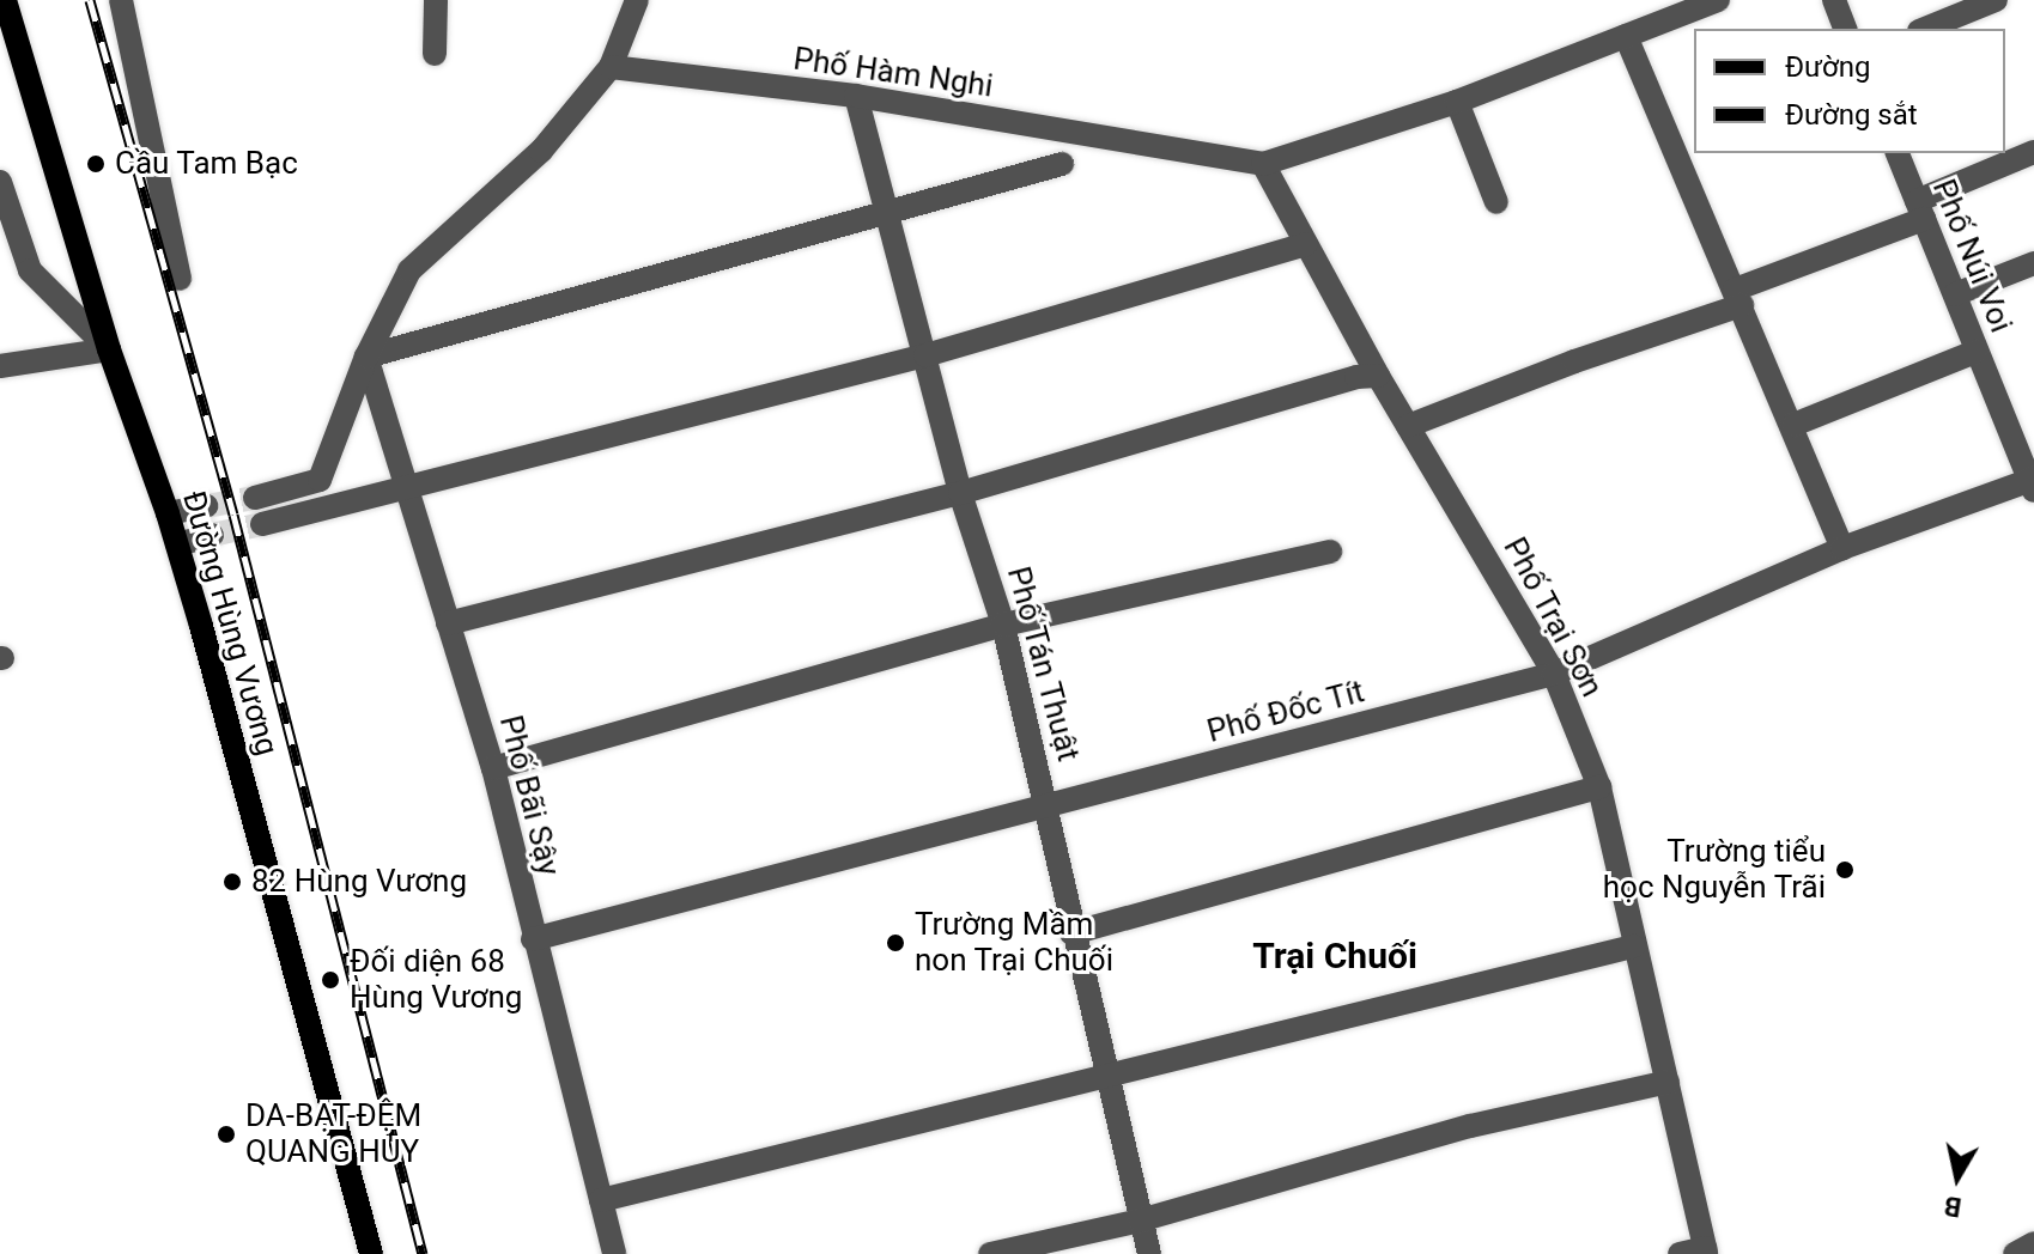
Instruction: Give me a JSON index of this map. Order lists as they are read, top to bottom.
{
  "streets": {
    "main road": ["Đường Hùng Vương"],
    "street": [
      "Phố Hàm Nghi",
      "Phố Núi Voi",
      "Phố Trại Sơn",
      "Phố Tán Thuật",
      "Phố Đốc Tít",
      "Phố Bãi Sậy"
    ]
  },
  "crossings": [
    ["Phố Hàm Nghi", "Phố Trại Sơn"],
    ["Phố Hàm Nghi", "Phố Tán Thuật"],
    ["Phố Núi Voi", "Phố Đốc Tít"],
    ["Phố Trại Sơn", "Phố Đốc Tít"],
    ["Phố Tán Thuật", "Phố Đốc Tít"],
    ["Phố Đốc Tít", "Phố Bãi Sậy"]
  ],
  "districts": ["Trại Chuối"],
  "places": [
    "Cầu Tam Bạc",
    "Trường tiểu học Nguyễn Trãi",
    "82 Hùng Vương",
    "Trường Mầm non Trại Chuối",
    "Đối diện 68 Hùng Vương",
    "DA-BẠT-ĐỆM QUANG HUY"
  ],
  "legend": ["Đường", "Đường sắt"],
  "north": "bottom"
}
